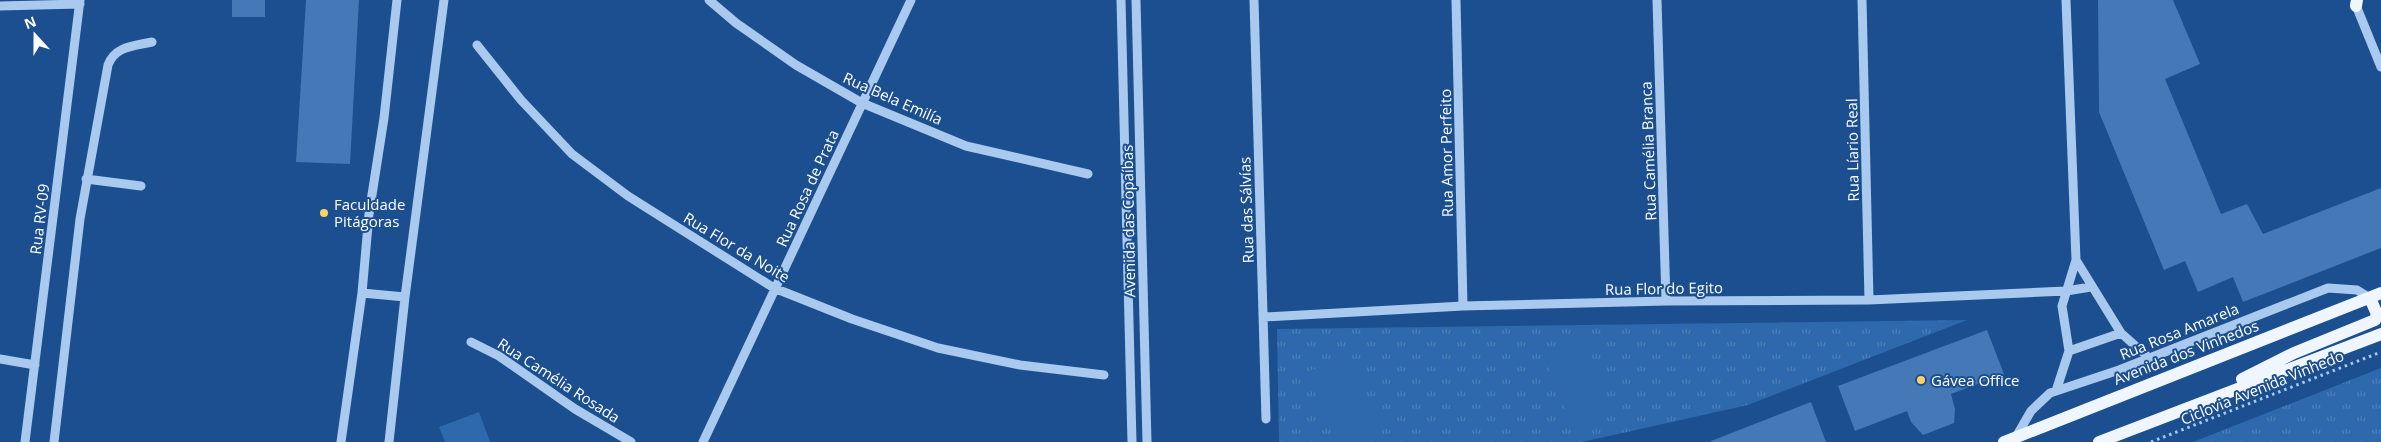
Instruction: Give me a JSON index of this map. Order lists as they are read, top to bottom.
{
  "streets": {
    "main road": ["Avenida dos Vinhedos"],
    "street": [
      "Rua Bela Emilía",
      "Rua Líario Real",
      "Rua Camélia Branca",
      "Rua Amor Perfeito",
      "Rua Rosa de Prata",
      "Rua das Sálvías",
      "Rua RV-09",
      "Avenida das Copaíbas",
      "Rua Flor da Noite",
      "Rua Flor do Egito",
      "Rua Rosa Amarela",
      "Rua Camélia Rosada"
    ],
    "path": ["Ciclovia Avenida Vinhedo"]
  },
  "crossings": [
    ["Rua Bela Emilía", "Rua Rosa de Prata"],
    ["Rua Líario Real", "Rua Flor do Egito"],
    ["Rua Camélia Branca", "Rua Flor do Egito"],
    ["Rua Amor Perfeito", "Rua Flor do Egito"],
    ["Rua Rosa de Prata", "Rua Flor da Noite"],
    ["Rua das Sálvías", "Rua Flor do Egito"],
    ["Rua Rosa Amarela", "Avenida dos Vinhedos"]
  ],
  "places": ["Faculdade Pitágoras", "Gávea Office"],
  "north": "top"
}
